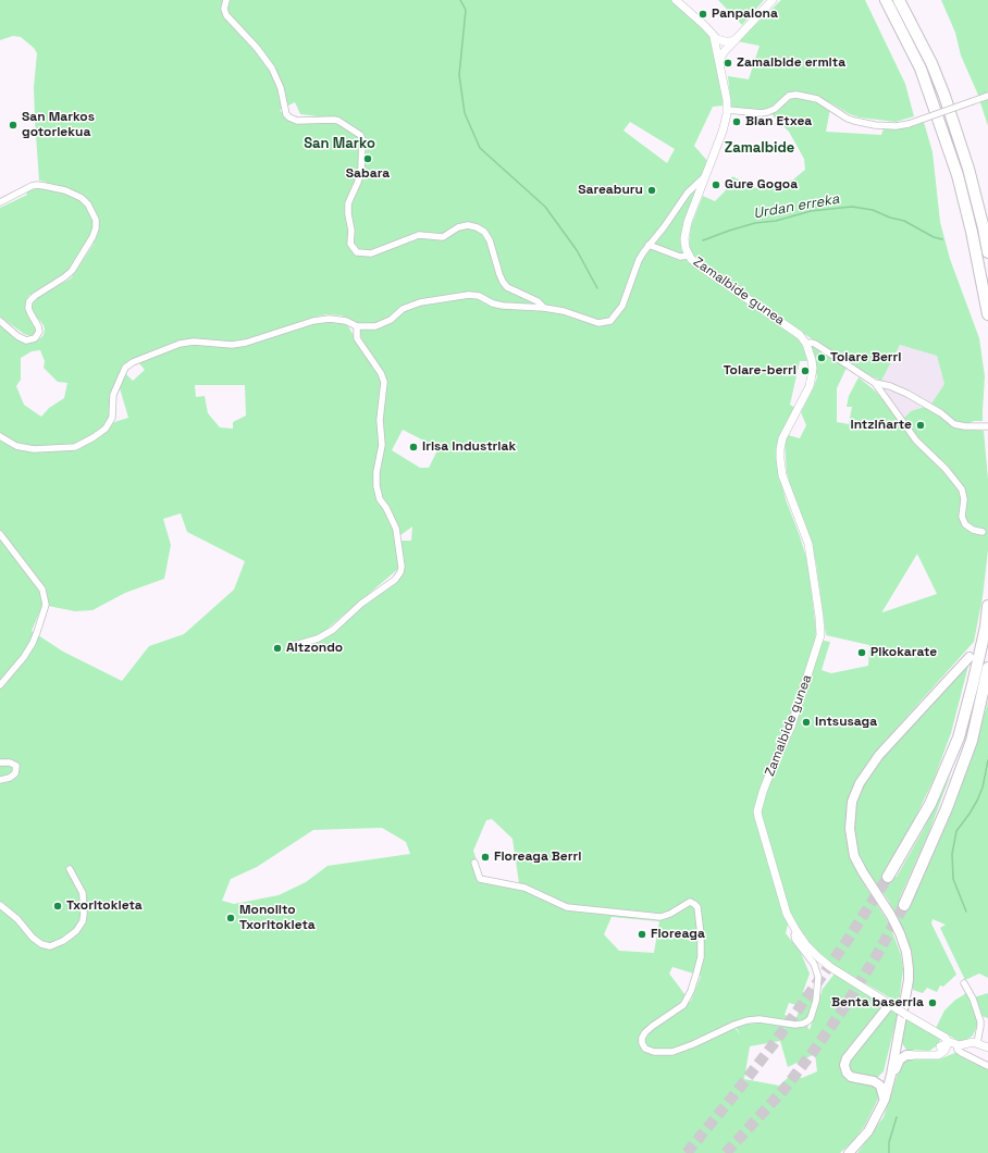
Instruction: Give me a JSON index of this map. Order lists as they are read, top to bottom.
{
  "streets": {
    "street": ["Zamalbide gunea"]
  },
  "districts": ["San Marko", "Zamalbide"],
  "water": ["Urdan erreka"],
  "places": [
    "Panpalona",
    "Zamalbide ermita",
    "Bian Etxea",
    "San Markos gotorlekua",
    "Sabara",
    "Gure Gogoa",
    "Sareaburu",
    "Tolare Berri",
    "Tolare-berri",
    "Intziñarte",
    "Irisa industriak",
    "Aitzondo",
    "Pikokarate",
    "Intsusaga",
    "Floreaga Berri",
    "Txoritokieta",
    "Monolito Txoritokieta",
    "Floreaga",
    "Benta baserria"
  ]
}
